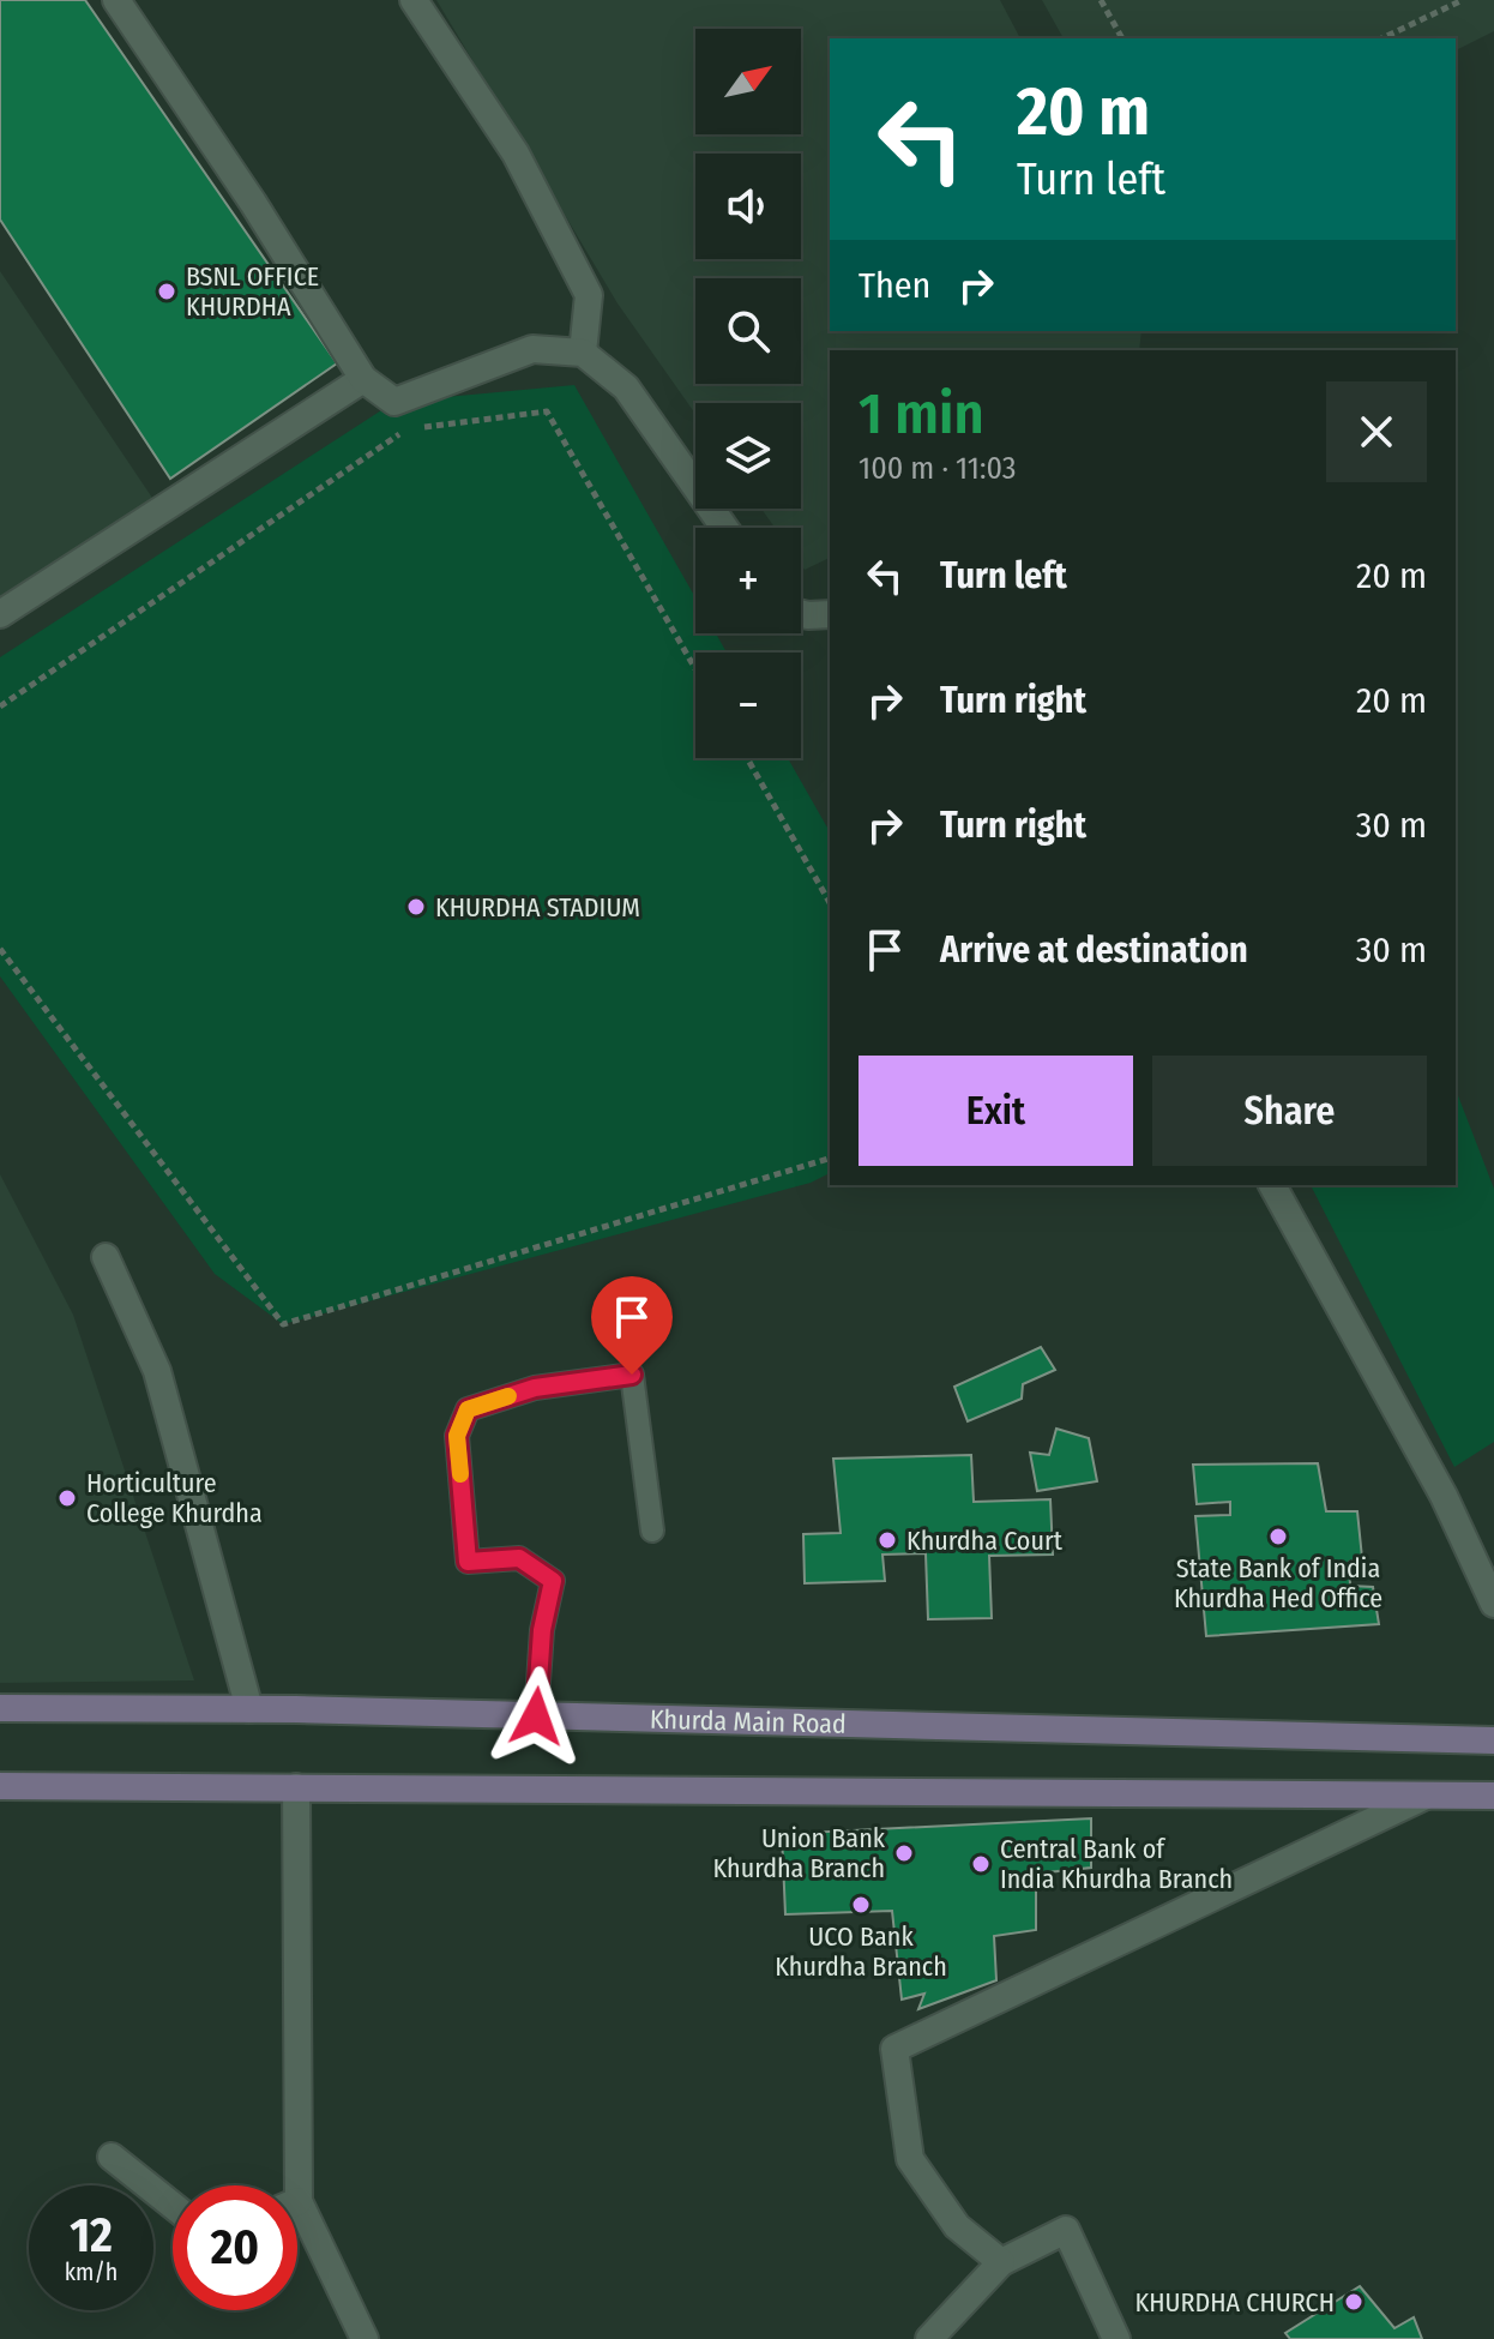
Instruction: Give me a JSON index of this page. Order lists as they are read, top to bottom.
{
  "streets": {
    "main road": ["Khurda Main Road"]
  },
  "places": [
    "BSNL OFFICE KHURDHA",
    "KHURDHA STADIUM",
    "Horticulture College Khurdha",
    "State Bank of India Khurdha Hed Office",
    "Khurdha Court",
    "Union Bank Khurdha Branch",
    "Central Bank of India Khurdha Branch",
    "UCO Bank Khurdha Branch",
    "KHURDHA CHURCH"
  ],
  "north": "top right",
  "page": {
    "map_buttons": ["+", "−"],
    "turn": ["20 m", "Turn left"],
    "then": "Then",
    "heading": ["1 min", "100 m · 11:03"],
    "list": [
      {
        "name": "Turn left",
        "value": "20 m"
      },
      {
        "name": "Turn right",
        "value": "20 m"
      },
      {
        "name": "Turn right",
        "value": "30 m"
      },
      {
        "name": "Arrive at destination",
        "value": "30 m"
      }
    ],
    "buttons": ["Exit", "Share"],
    "speed": "12 km/h",
    "limit": "20"
  }
}
